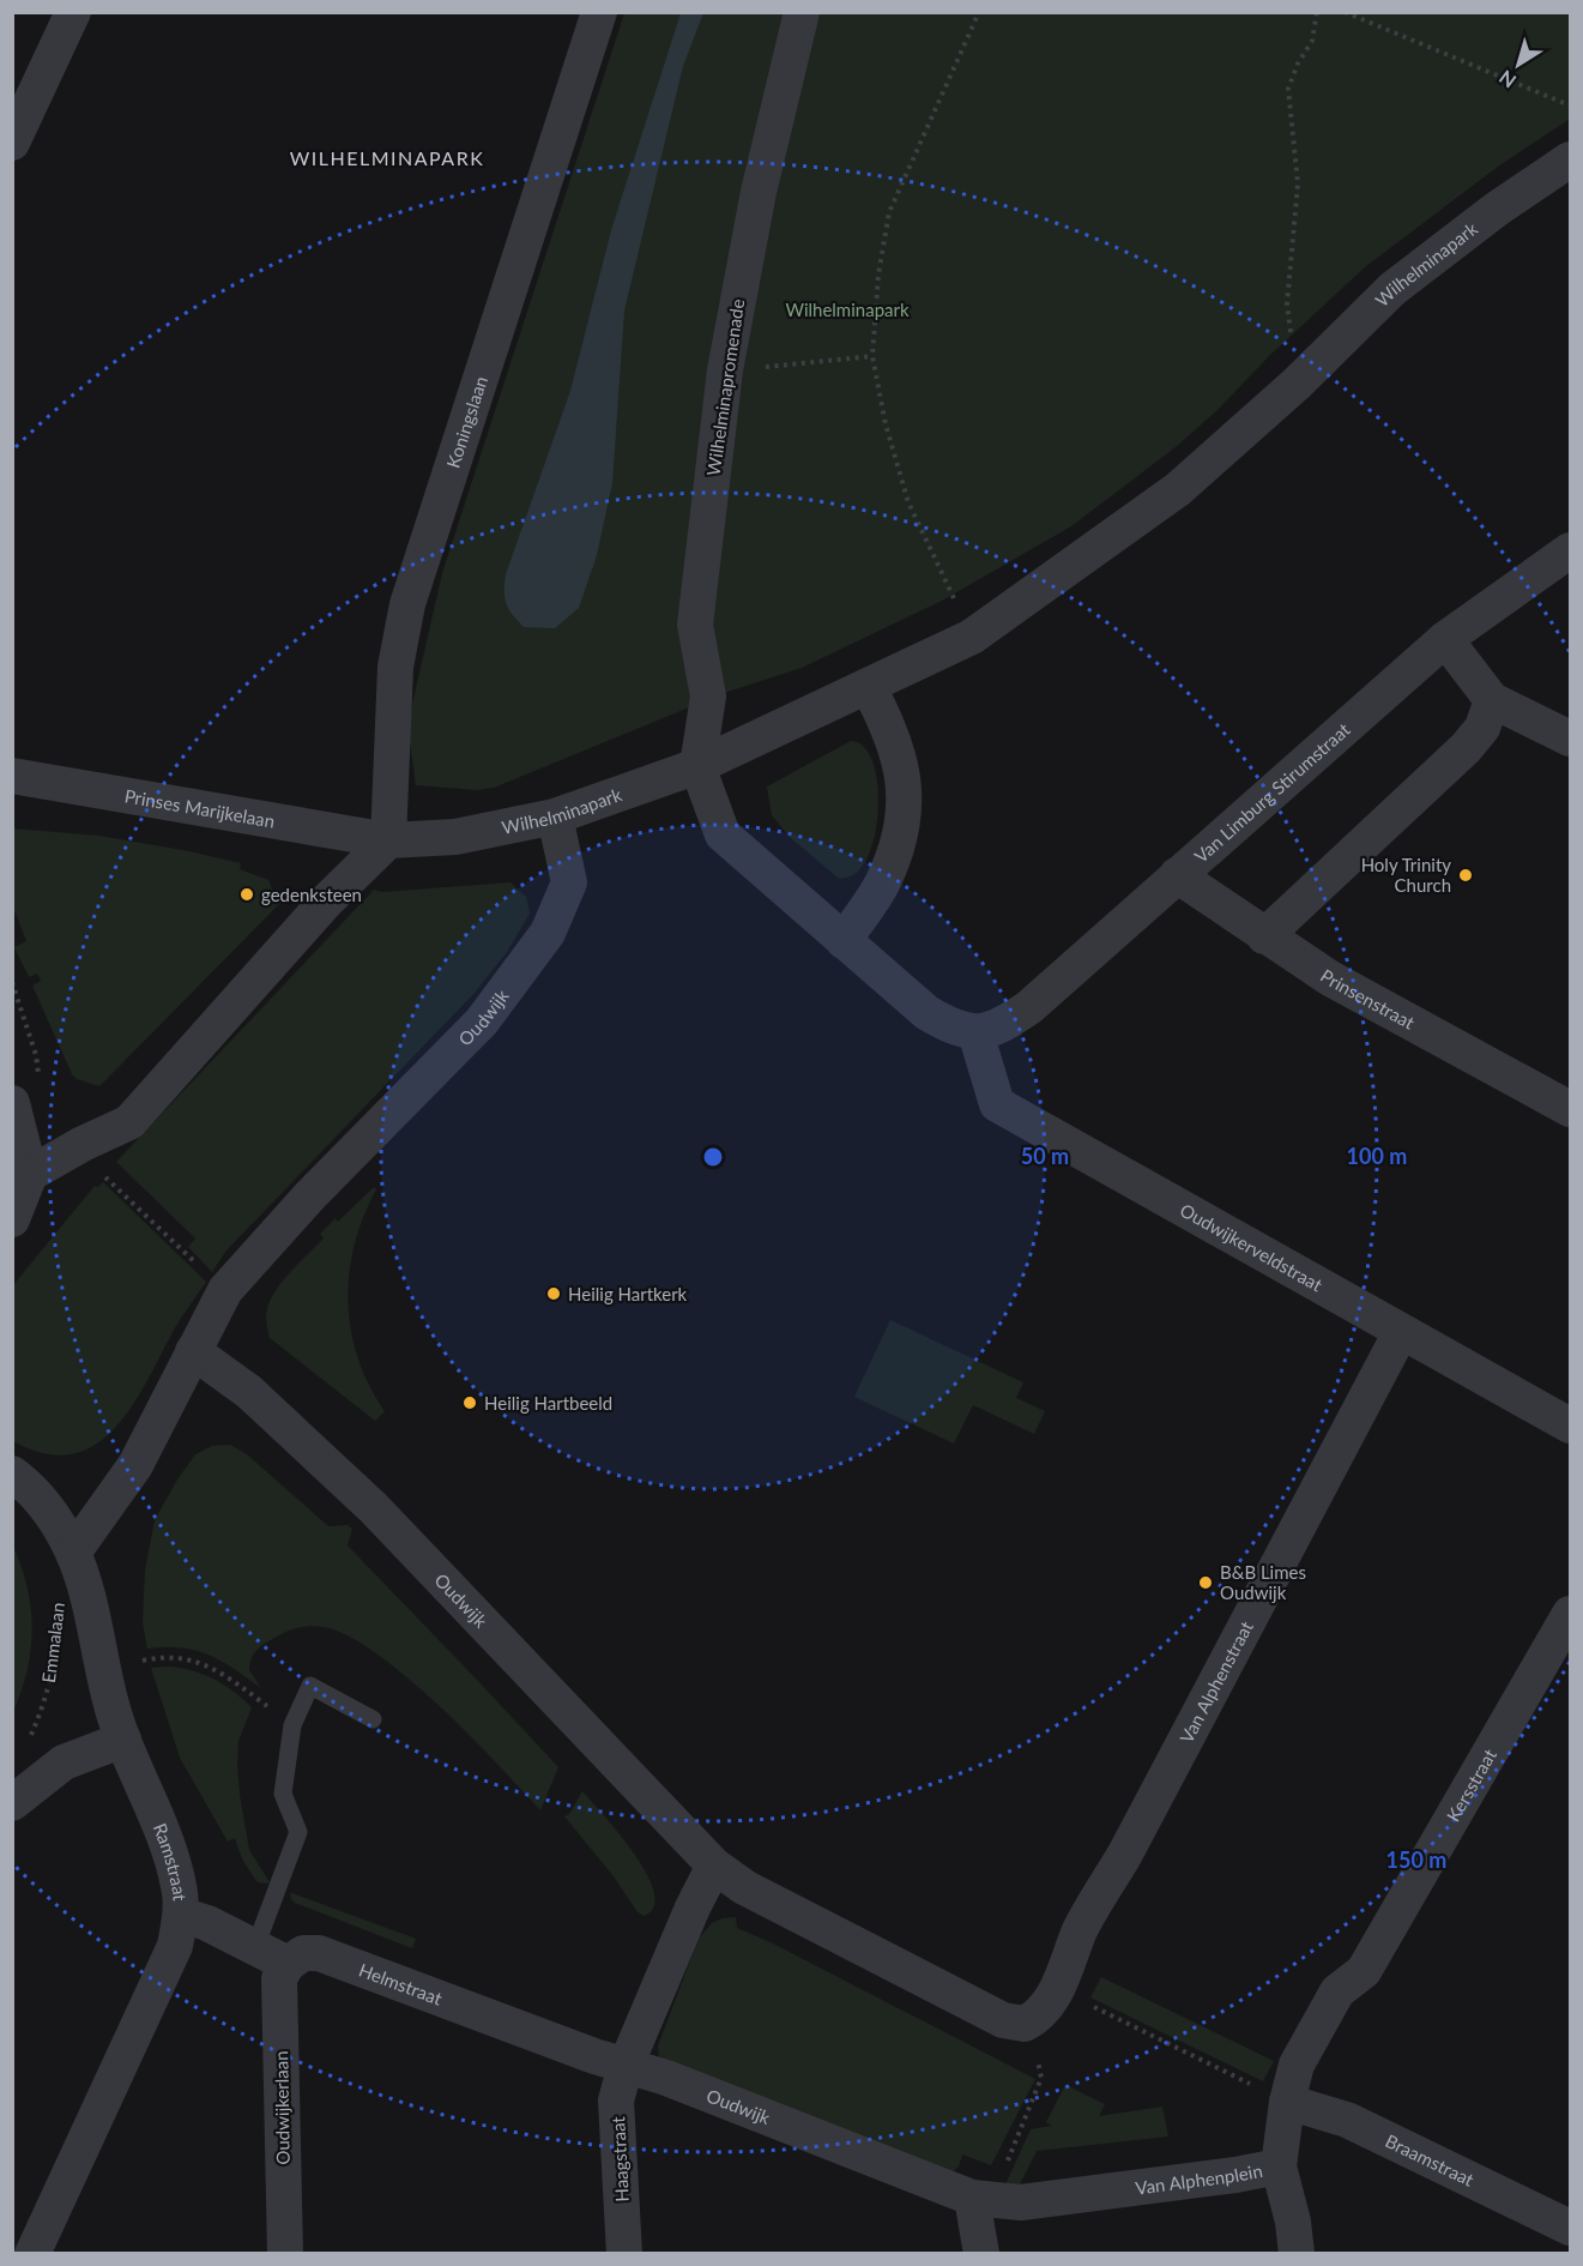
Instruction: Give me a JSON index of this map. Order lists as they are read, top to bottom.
{
  "streets": {
    "street": [
      "Wilhelminapark",
      "Wilhelminapromenade",
      "Koningslaan",
      "Van Limburg Stirumstraat",
      "Prinses Marijkelaan",
      "Prinsenstraat",
      "Oudwijk",
      "Oudwijkerveldstraat",
      "Van Alphenstraat",
      "Kersstraat",
      "Ramstraat",
      "Helmstraat",
      "Oudwijkerlaan",
      "Haagstraat",
      "Braamstraat",
      "Van Alphenplein"
    ],
    "path": ["Emmalaan"]
  },
  "crossings": [
    ["Wilhelminapark", "Wilhelminapromenade"],
    ["Wilhelminapark", "Koningslaan"],
    ["Wilhelminapark", "Prinses Marijkelaan"],
    ["Wilhelminapark", "Oudwijk"],
    ["Koningslaan", "Prinses Marijkelaan"],
    ["Van Limburg Stirumstraat", "Prinsenstraat"],
    ["Van Limburg Stirumstraat", "Oudwijkerveldstraat"],
    ["Oudwijk", "Van Alphenstraat"],
    ["Oudwijk", "Ramstraat"],
    ["Oudwijk", "Helmstraat"],
    ["Oudwijk", "Haagstraat"],
    ["Oudwijk", "Van Alphenplein"],
    ["Oudwijkerveldstraat", "Van Alphenstraat"],
    ["Kersstraat", "Braamstraat"],
    ["Kersstraat", "Van Alphenplein"],
    ["Helmstraat", "Oudwijkerlaan"],
    ["Helmstraat", "Haagstraat"],
    ["Braamstraat", "Van Alphenplein"]
  ],
  "districts": ["WILHELMINAPARK"],
  "parks": ["Wilhelminapark"],
  "places": [
    "Holy Trinity Church",
    "gedenksteen",
    "Heilig Hartkerk",
    "Heilig Hartbeeld",
    "B&B Limes Oudwijk"
  ],
  "north": "bottom left",
  "rings": ["50 m", "100 m", "150 m"]
}
